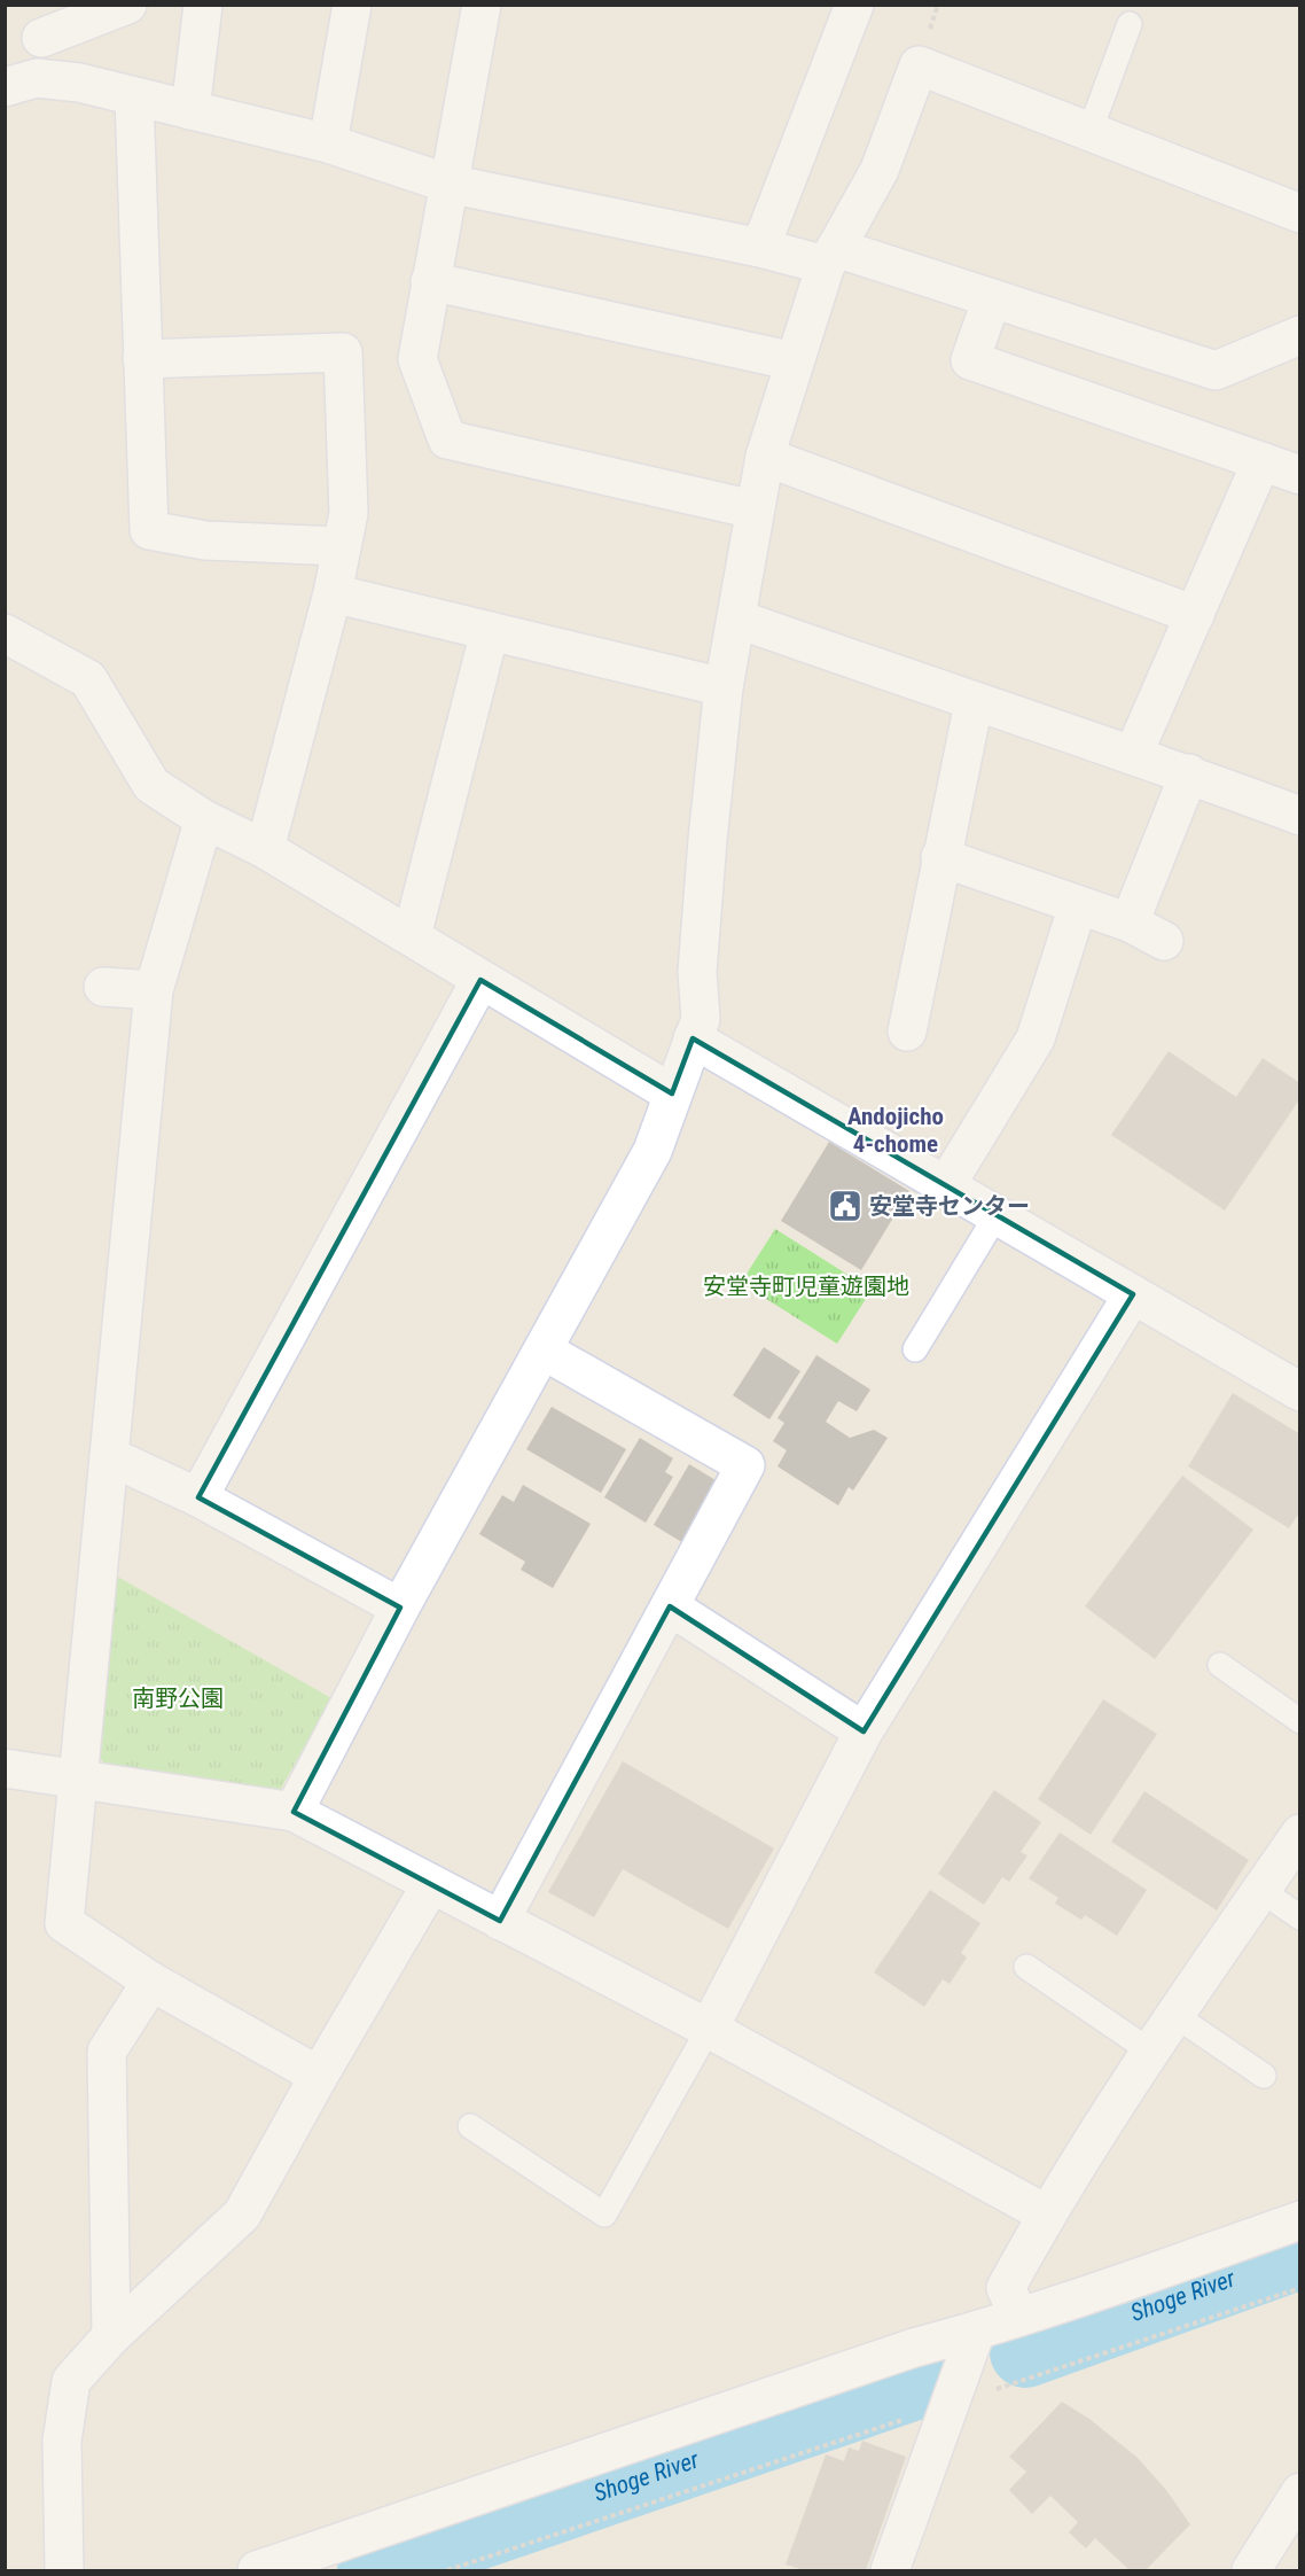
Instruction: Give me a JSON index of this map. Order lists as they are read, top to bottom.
{
  "districts": ["Andojicho 4-chome"],
  "water": ["Shoge River"],
  "parks": ["安堂寺町児童遊園地", "南野公園"],
  "places": {
    "public building": ["安堂寺センター"]
  }
}
